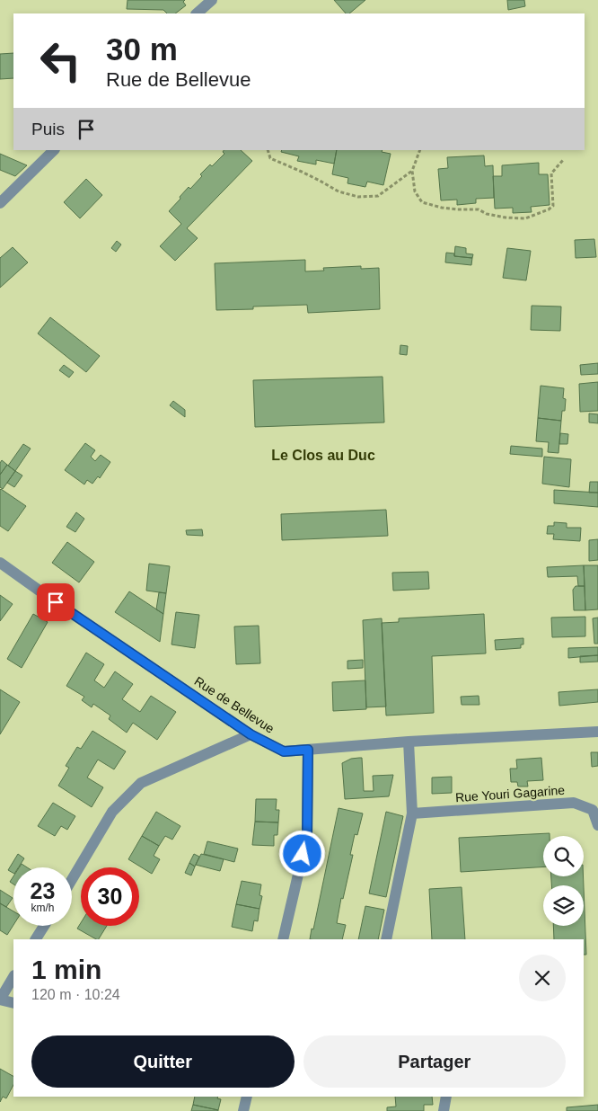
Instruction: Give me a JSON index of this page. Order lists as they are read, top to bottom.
{
  "streets": {
    "street": ["Rue de Bellevue", "Rue Youri Gagarine"]
  },
  "districts": ["Le Clos au Duc"],
  "page": {
    "turn": ["30 m", "Rue de Bellevue"],
    "then": "Puis",
    "speed": "23 km/h",
    "limit": "30",
    "heading": ["1 min", "120 m · 10:24"],
    "buttons": ["Quitter", "Partager"]
  }
}
